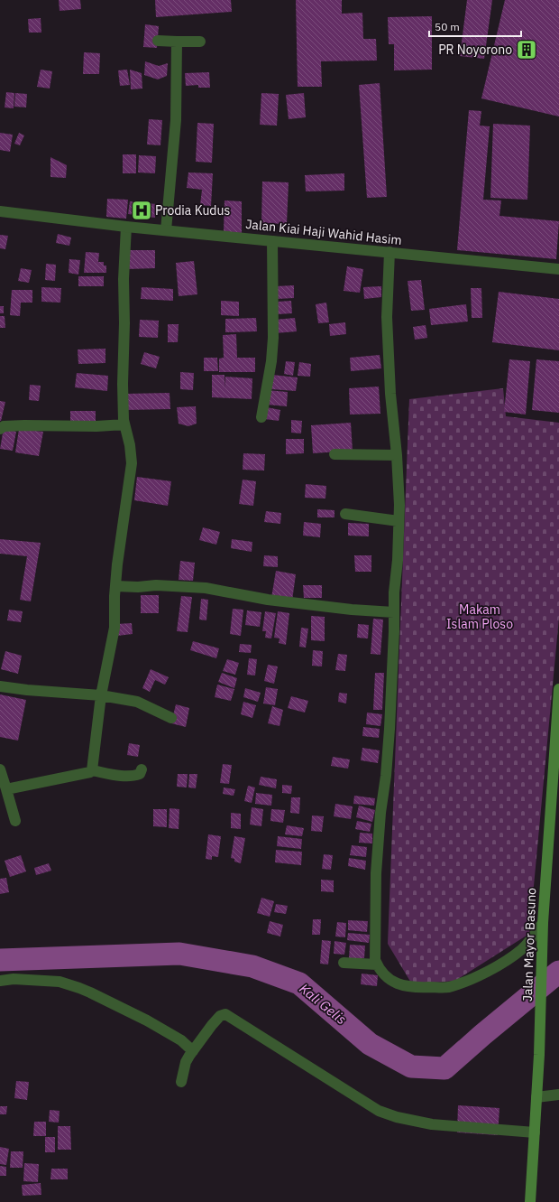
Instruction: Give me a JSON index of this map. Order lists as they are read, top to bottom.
{
  "streets": {
    "main road": ["Jalan Mayor Basuno"],
    "street": ["Jalan Kiai Haji Wahid Hasim"]
  },
  "water": ["Kali Gelis"],
  "parks": ["Makam Islam Ploso"],
  "places": {
    "building": ["PR Noyorono"],
    "hospital": ["Prodia Kudus"]
  },
  "scale_bar": "50 m"
}
